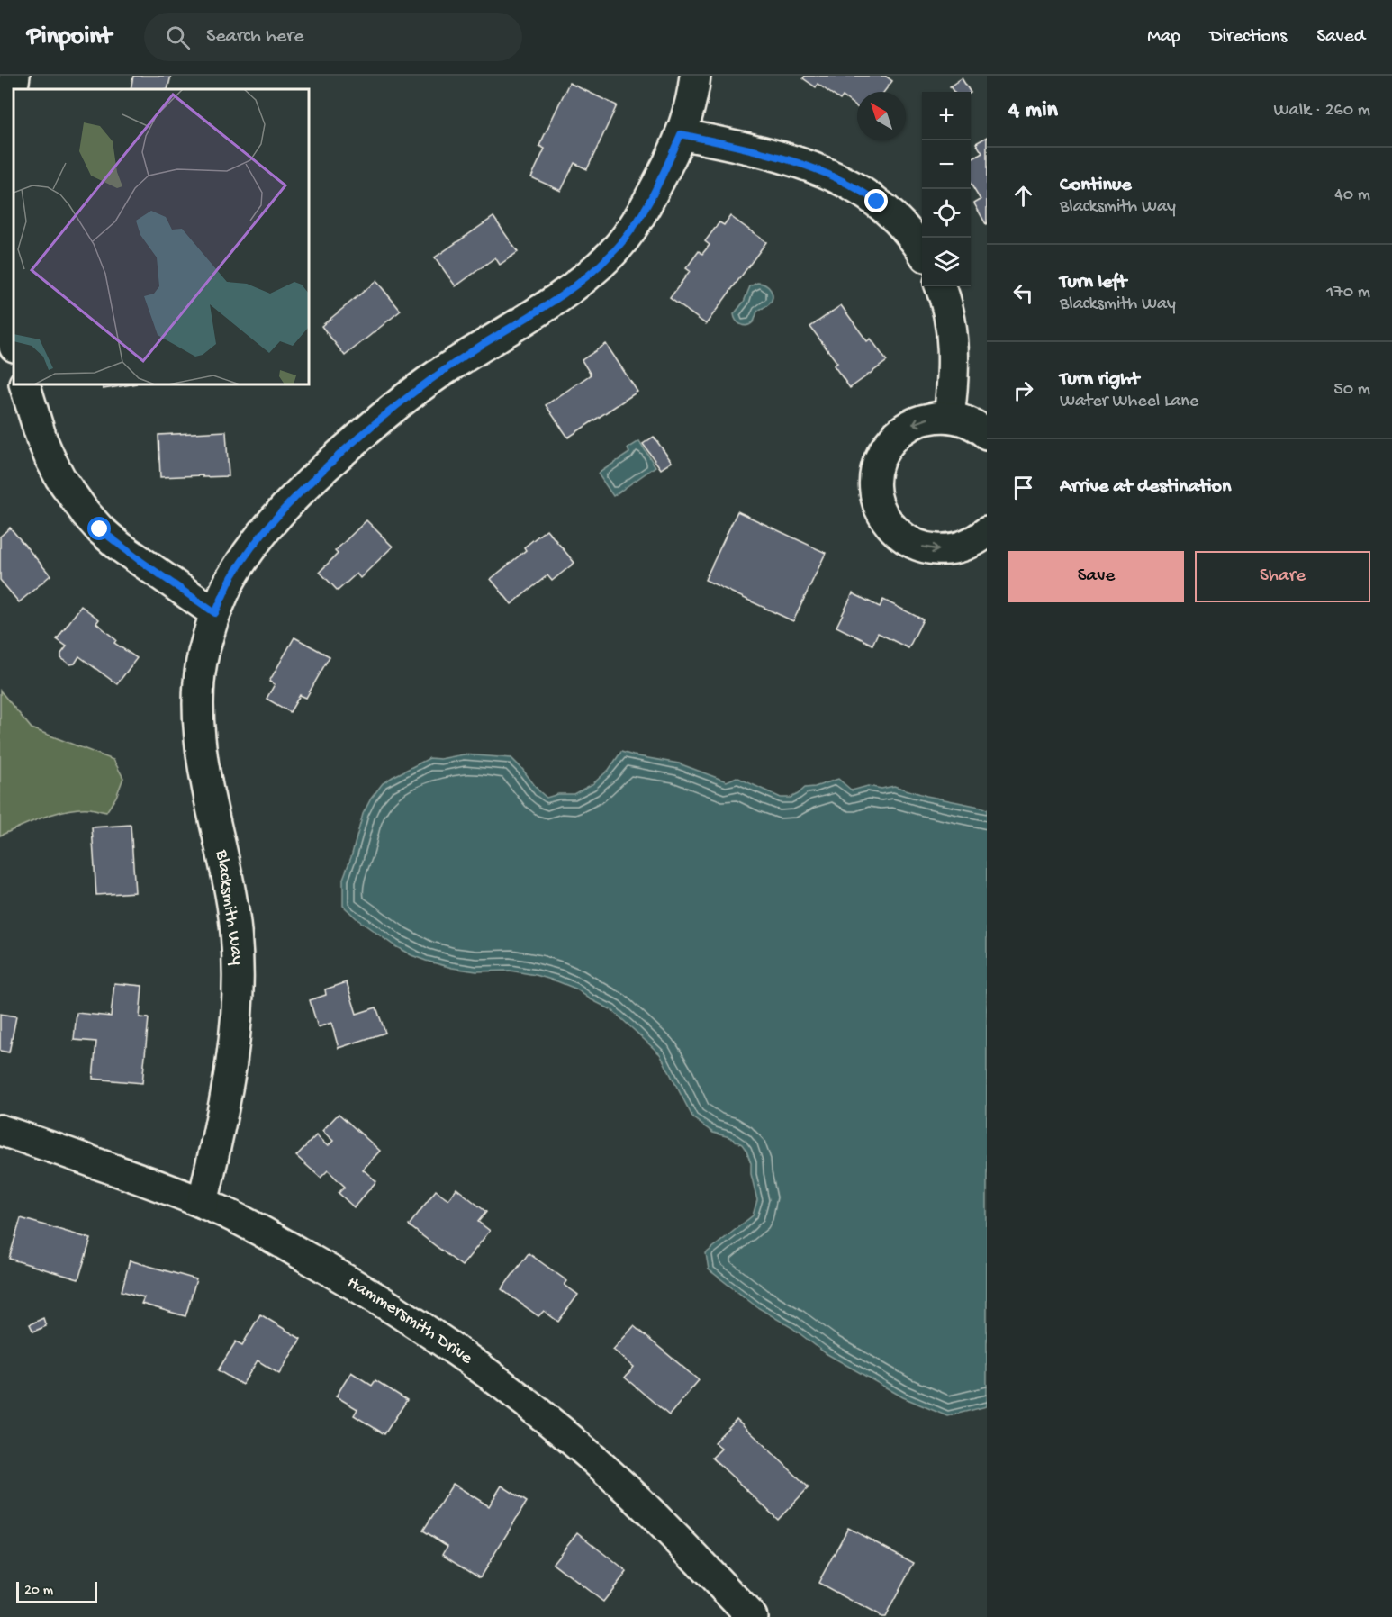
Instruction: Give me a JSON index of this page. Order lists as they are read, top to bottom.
{
  "streets": {
    "street": ["Blacksmith Way", "Hammersmith Drive"]
  },
  "crossings": [
    ["Blacksmith Way", "Hammersmith Drive"]
  ],
  "scale_bar": "20 m",
  "north": "top left",
  "page": {
    "header": "Pinpoint",
    "search": "Search here",
    "nav": ["Map", "Directions", "Saved"],
    "heading": ["4 min", "Walk · 260 m"],
    "map_buttons": ["+", "−"],
    "list": [
      ["Continue", "Blacksmith Way", "40 m"],
      ["Turn left", "Blacksmith Way", "170 m"],
      ["Turn right", "Water Wheel Lane", "50 m"],
      "Arrive at destination"
    ],
    "buttons": ["Save", "Share"],
    "scale": "20 m"
  }
}
